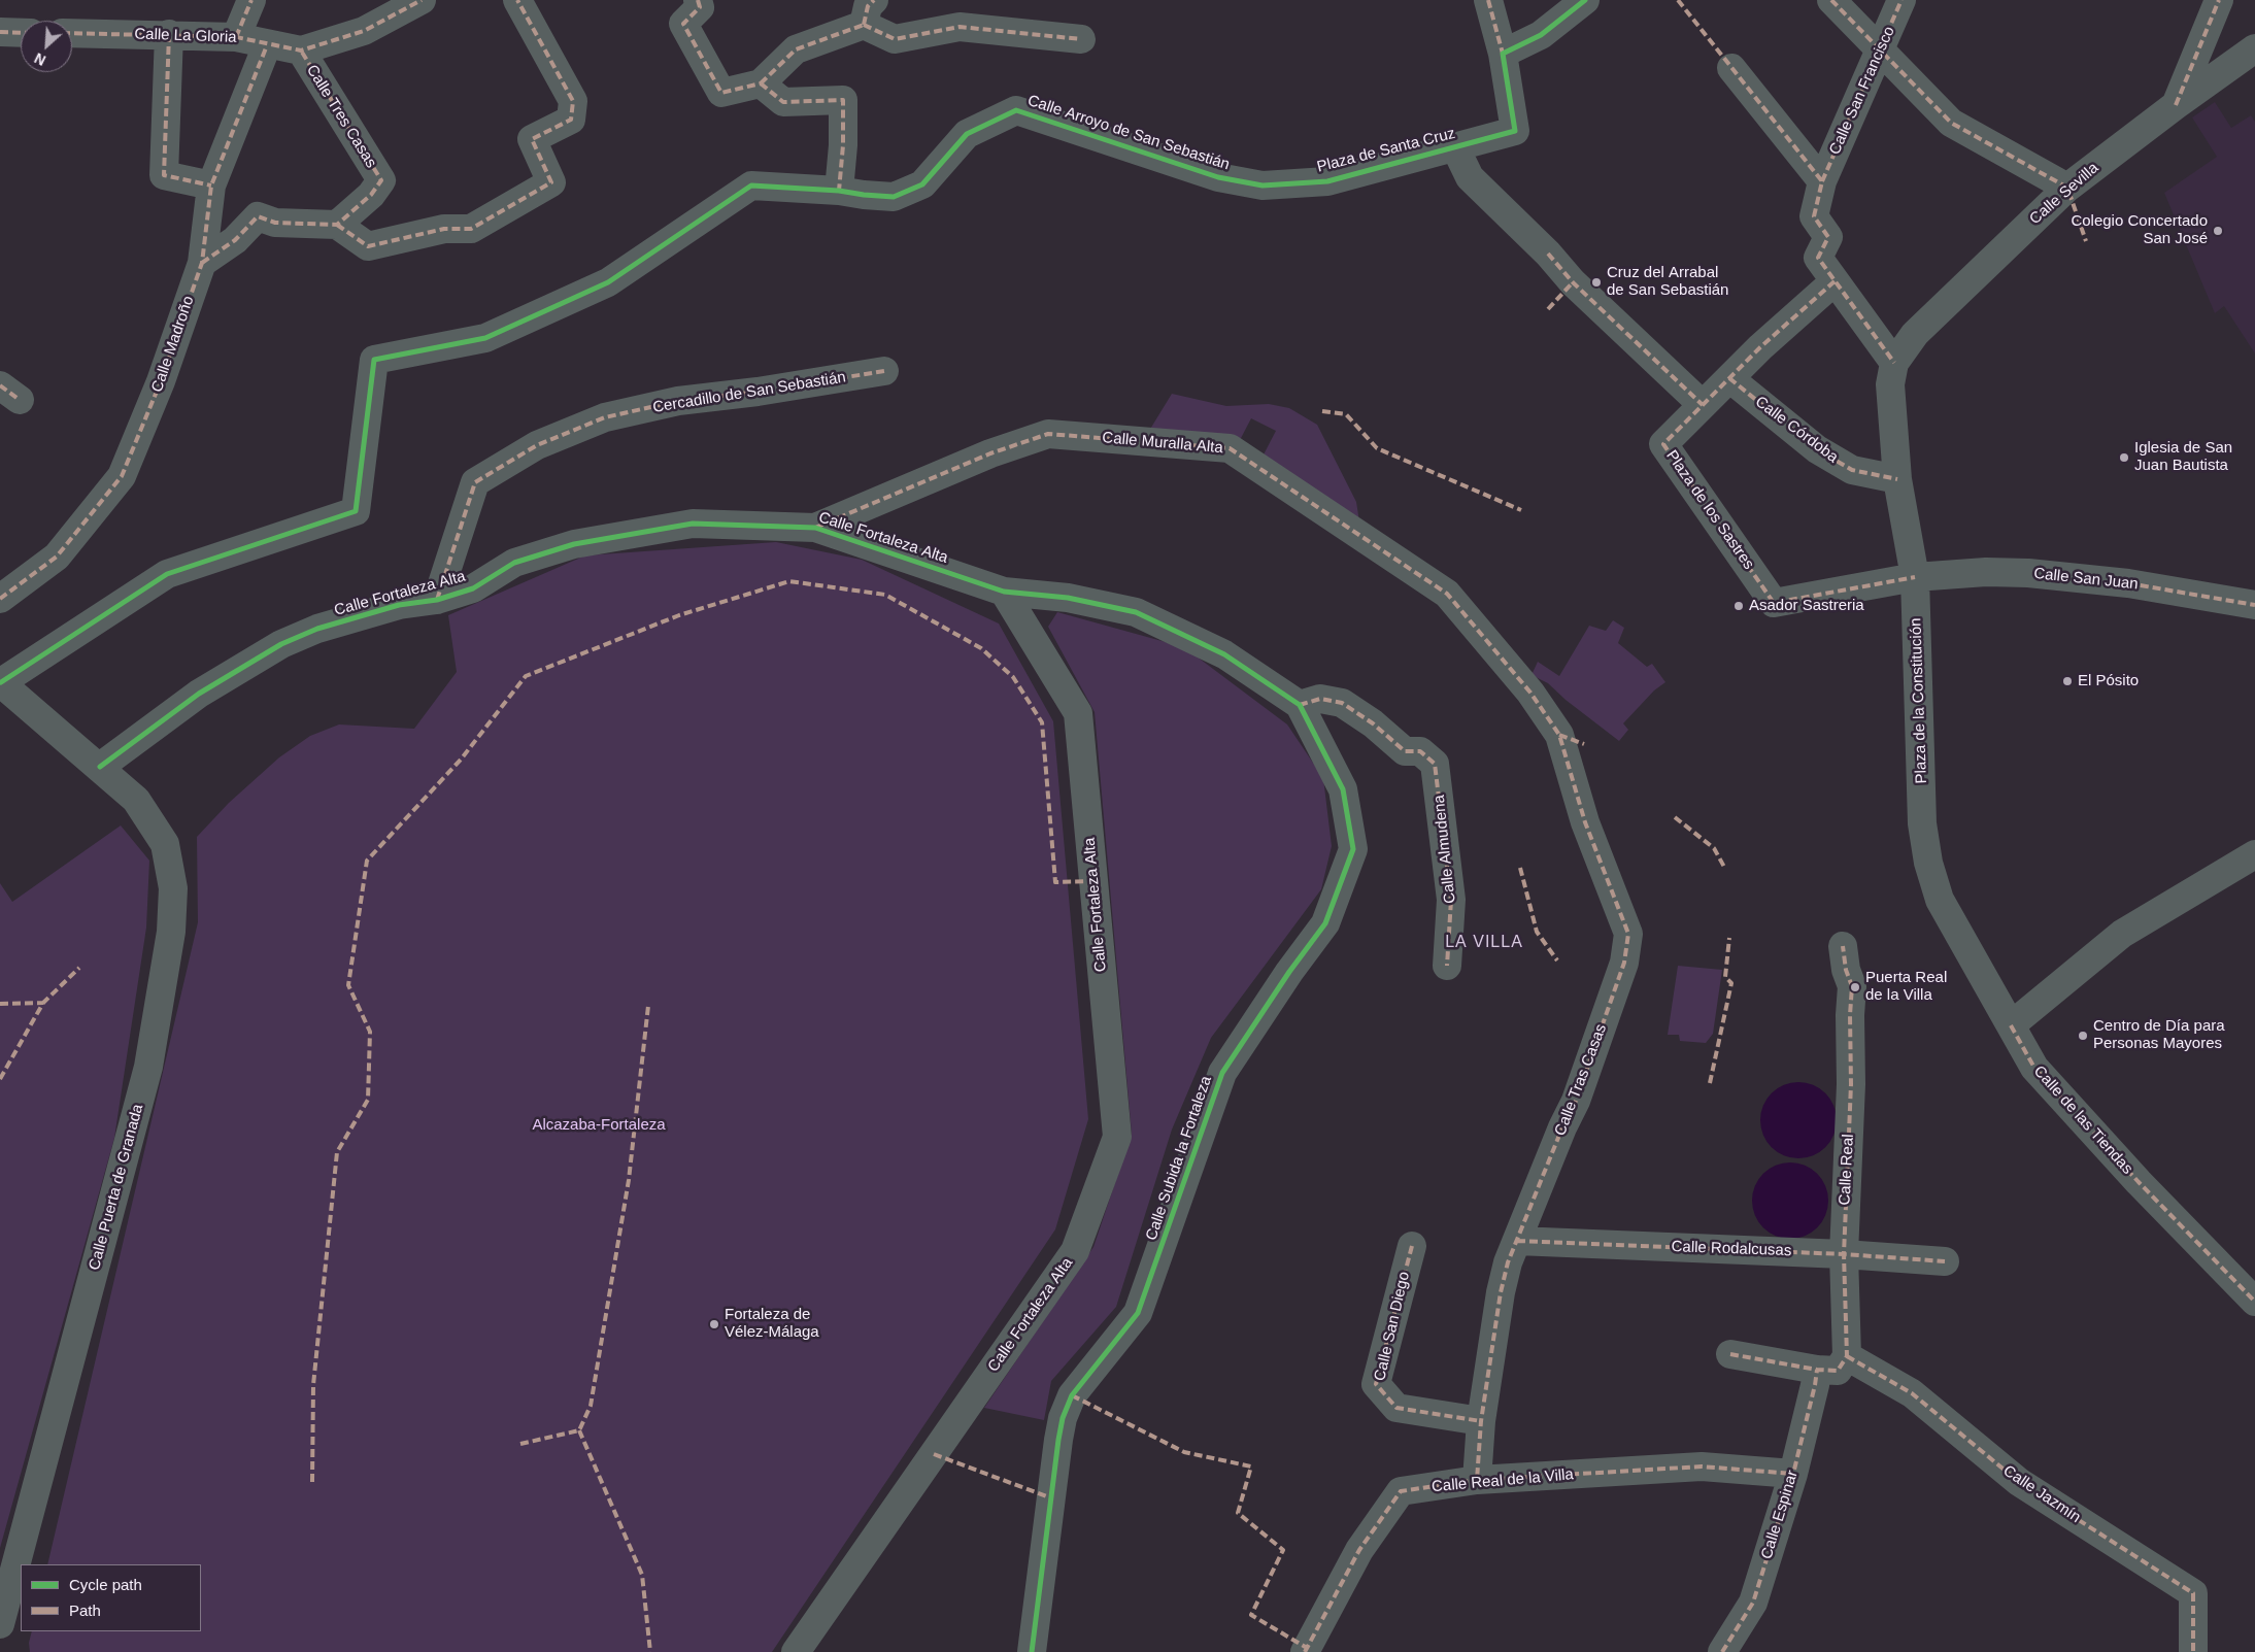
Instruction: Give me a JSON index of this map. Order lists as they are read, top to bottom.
{
  "streets": {
    "street": [
      "Calle La Gloria",
      "Calle San Francisco",
      "Calle Tres Casas",
      "Calle Arroyo de San Sebastián",
      "Plaza de Santa Cruz",
      "Calle Sevilla",
      "Calle Madroño",
      "Cercadillo de San Sebastián",
      "Calle Córdoba",
      "Calle Muralla Alta",
      "Plaza de los Sastres",
      "Calle Fortaleza Alta",
      "Calle San Juan",
      "Plaza de la Constitución",
      "Calle Almudena",
      "Calle Tras Casas",
      "Calle de las Tiendas",
      "Calle Subida la Fortaleza",
      "Calle Real",
      "Calle Puerta de Granada",
      "Calle Rodalcusas",
      "Calle San Diego",
      "Calle Real de la Villa",
      "Calle Jazmín",
      "Calle Espinar"
    ]
  },
  "crossings": [
    ["Calle La Gloria", "Calle Tres Casas"],
    ["Calle La Gloria", "Calle Madroño"],
    ["Calle San Francisco", "Calle Sevilla"],
    ["Calle San Francisco", "Plaza de los Sastres"],
    ["Calle San Francisco", "Plaza de la Constitución"],
    ["Calle Arroyo de San Sebastián", "Plaza de Santa Cruz"],
    ["Calle Arroyo de San Sebastián", "Calle Puerta de Granada"],
    ["Plaza de Santa Cruz", "Plaza de los Sastres"],
    ["Calle Sevilla", "Plaza de la Constitución"],
    ["Cercadillo de San Sebastián", "Calle Fortaleza Alta"],
    ["Calle Córdoba", "Plaza de los Sastres"],
    ["Calle Córdoba", "Plaza de la Constitución"],
    ["Calle Muralla Alta", "Calle Fortaleza Alta"],
    ["Calle Muralla Alta", "Calle Tras Casas"],
    ["Plaza de los Sastres", "Calle San Juan"],
    ["Plaza de los Sastres", "Plaza de la Constitución"],
    ["Calle Fortaleza Alta", "Calle Subida la Fortaleza"],
    ["Calle Fortaleza Alta", "Calle Puerta de Granada"],
    ["Calle San Juan", "Plaza de la Constitución"],
    ["Plaza de la Constitución", "Calle de las Tiendas"],
    ["Calle Almudena", "Calle Subida la Fortaleza"],
    ["Calle Tras Casas", "Calle Rodalcusas"],
    ["Calle Tras Casas", "Calle San Diego"],
    ["Calle Tras Casas", "Calle Real de la Villa"],
    ["Calle Real", "Calle Rodalcusas"],
    ["Calle Real", "Calle Jazmín"],
    ["Calle Real de la Villa", "Calle Espinar"]
  ],
  "districts": ["LA VILLA"],
  "parks": ["Alcazaba-Fortaleza"],
  "places": [
    "Colegio Concertado San José",
    "Cruz del Arrabal de San Sebastián",
    "Iglesia de San Juan Bautista",
    "Asador Sastreria",
    "El Pósito",
    "Puerta Real de la Villa",
    "Centro de Día para Personas Mayores",
    "Fortaleza de Vélez-Málaga"
  ],
  "legend": ["Cycle path", "Path"],
  "north": "bottom left"
}
